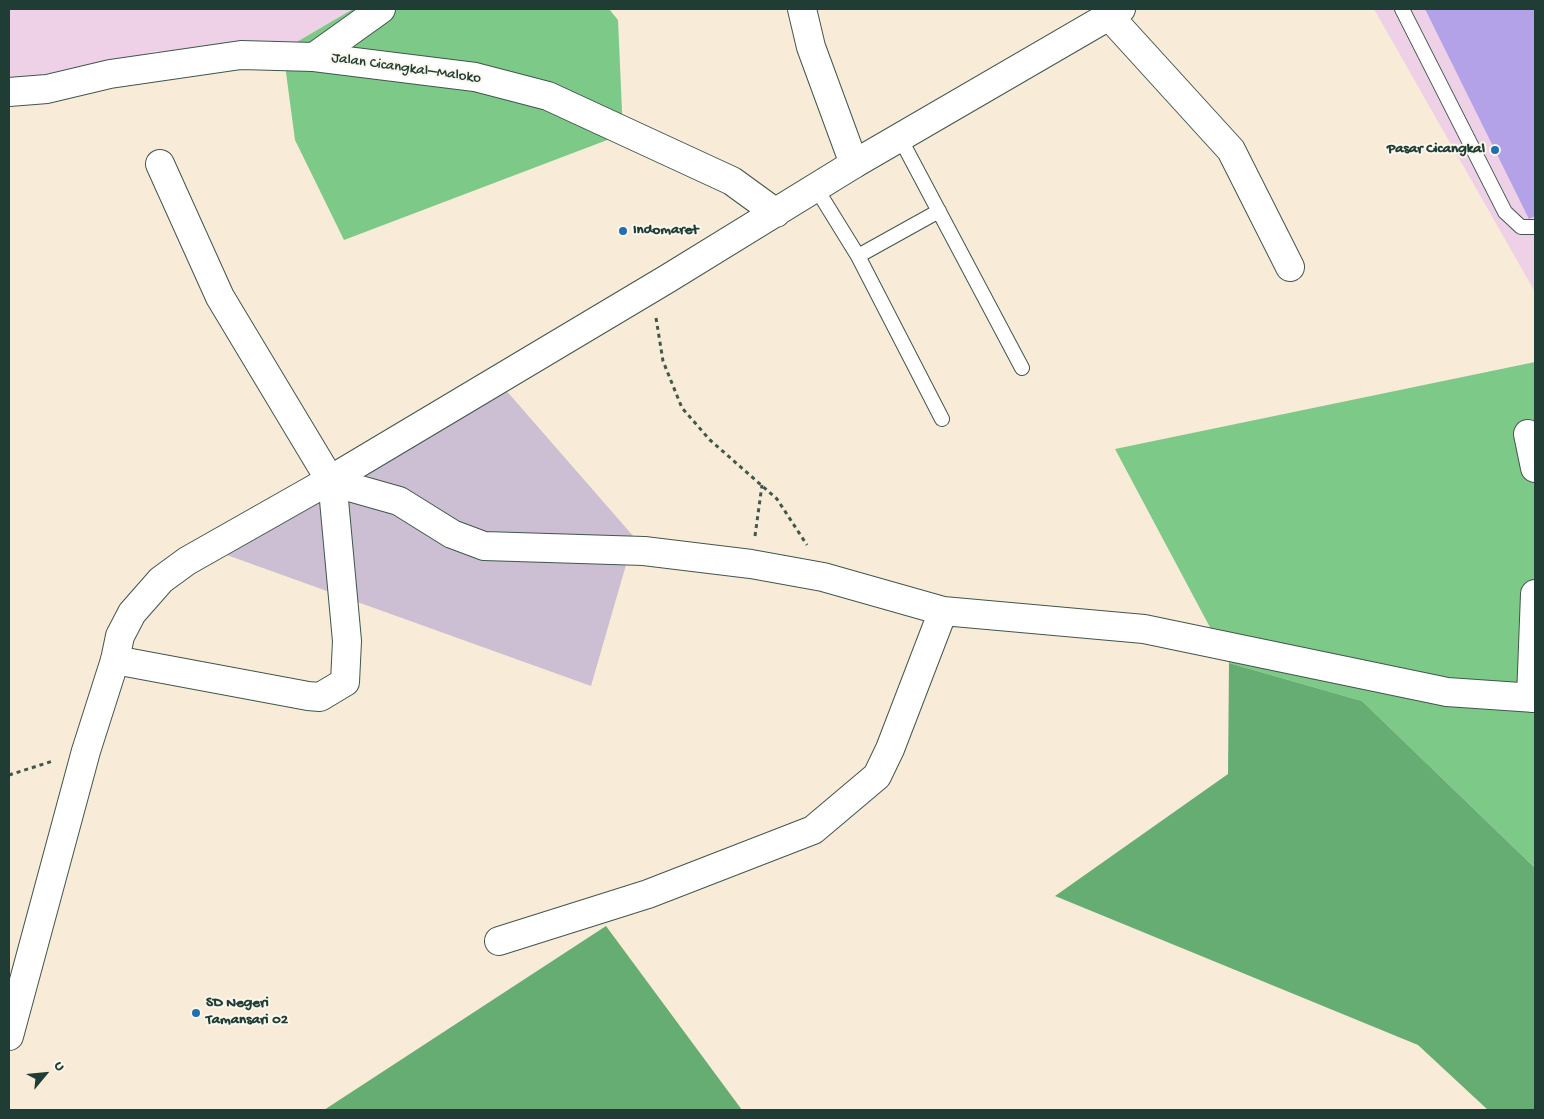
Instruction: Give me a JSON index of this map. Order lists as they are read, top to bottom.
{
  "streets": {
    "street": ["Jalan Cicangkal–Maloko"]
  },
  "places": ["Pasar Cicangkal", "Indomaret", "SD Negeri Tamansari 02"],
  "north": "top right"
}
